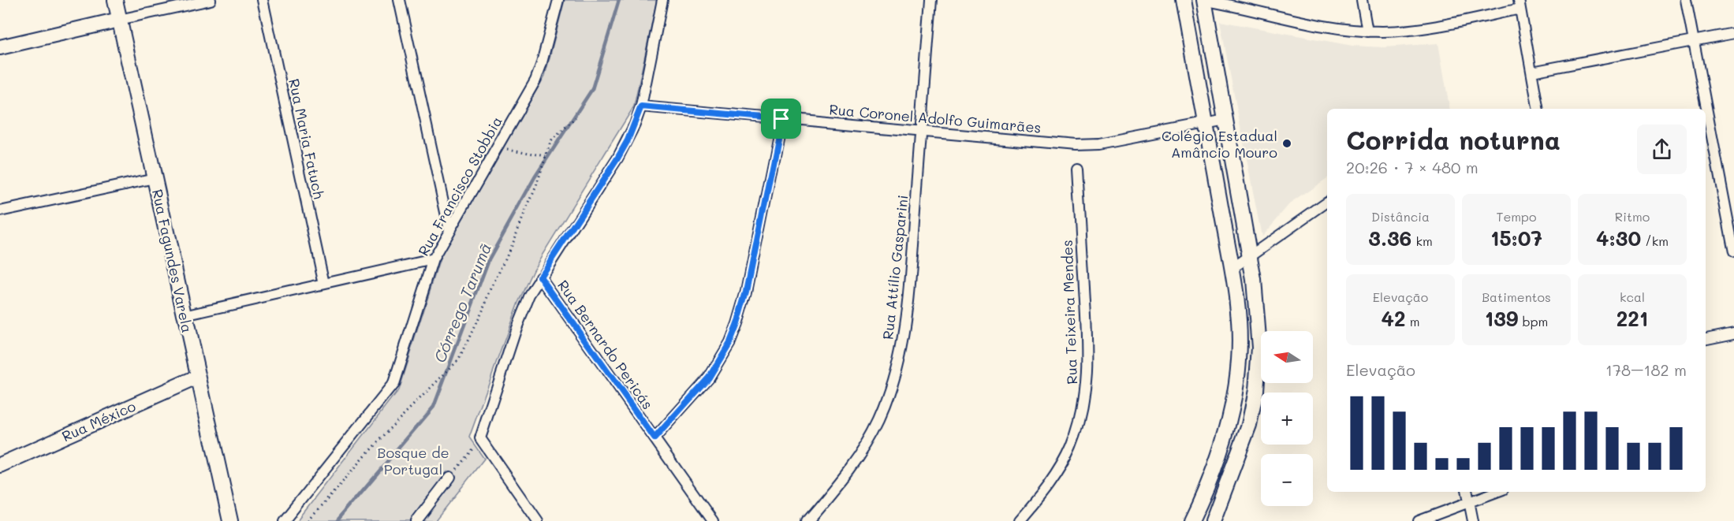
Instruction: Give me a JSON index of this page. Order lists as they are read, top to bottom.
{
  "streets": {
    "street": [
      "Rua Coronel Adolfo Guimarães",
      "Rua Maria Fatuch",
      "Rua Francisco Stobbia",
      "Rua Fagundes Varela",
      "Rua Attílio Gasparini",
      "Rua Teixeira Mendes",
      "Rua Bernardo Pericás",
      "Rua México"
    ]
  },
  "crossings": [
    ["Rua Coronel Adolfo Guimarães", "Rua Attílio Gasparini"],
    ["Rua Fagundes Varela", "Rua México"]
  ],
  "water": ["Córrego Tarumã"],
  "parks": ["Bosque de Portugal"],
  "places": ["Colégio Estadual Amâncio Mouro"],
  "north": "left",
  "page": {
    "heading": ["Corrida noturna", "20:26 · 7 × 480 m"],
    "stats": [
      ["Distância", "3.36 km"],
      ["Tempo", "15:07"],
      ["Ritmo", "4:30 /km"],
      ["Elevação", "42 m"],
      ["Batimentos", "139 bpm"],
      ["kcal", "221"]
    ],
    "map_buttons": ["+", "−"],
    "chart": ["Elevação", "178–182 m"]
  }
}
